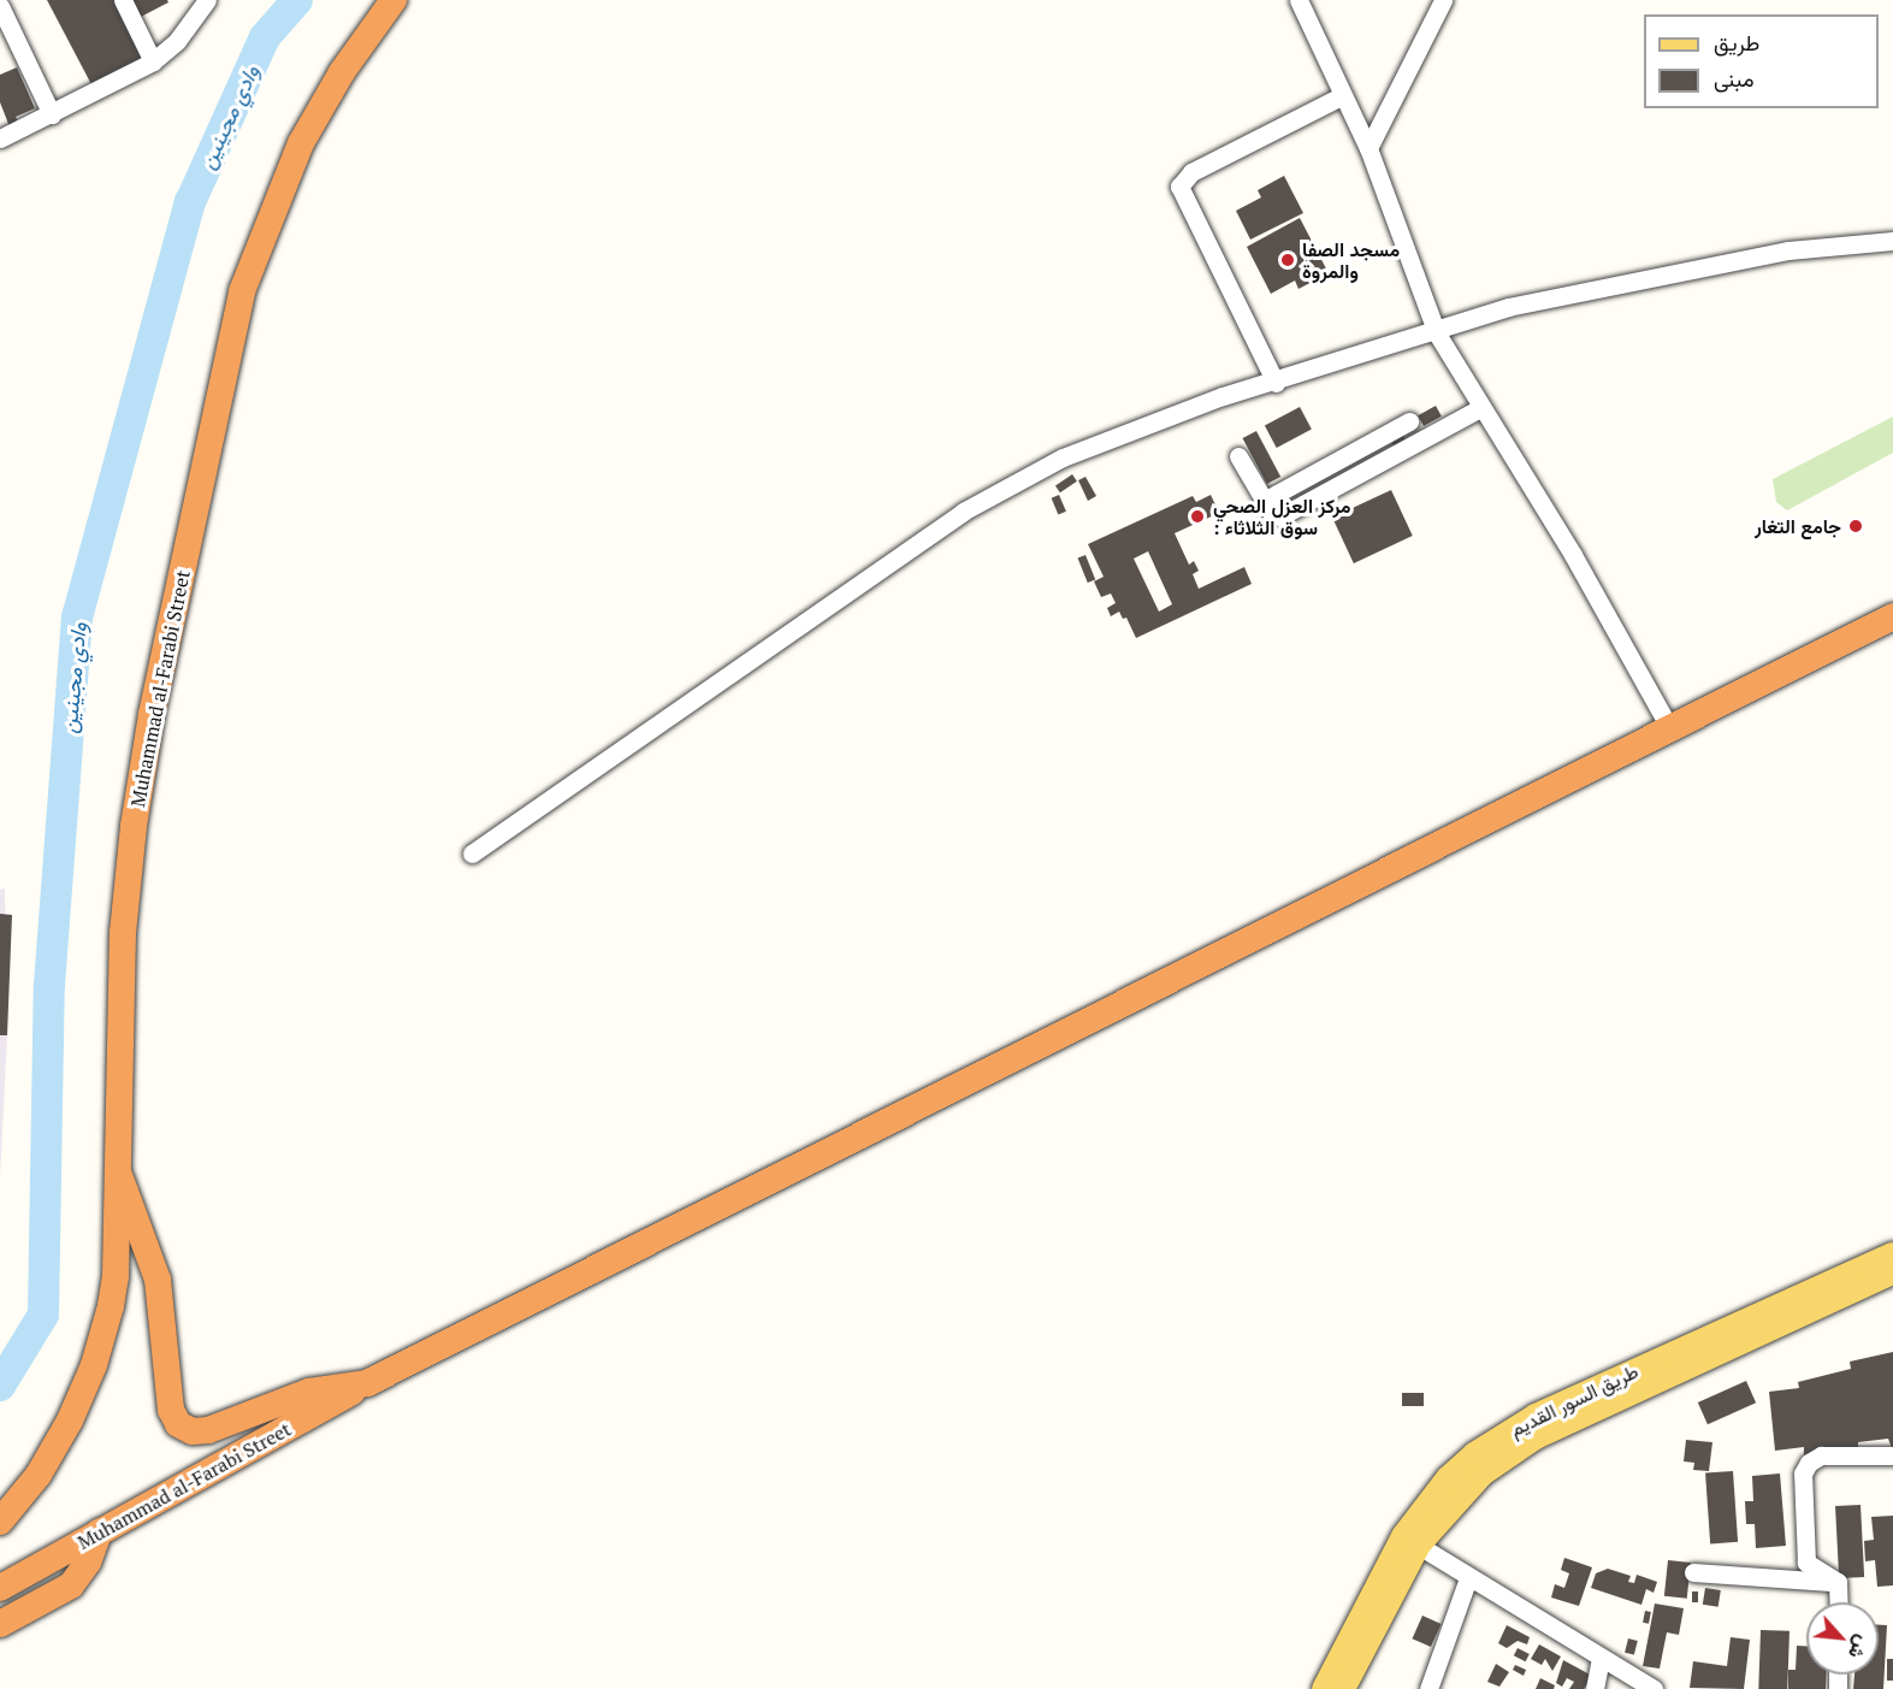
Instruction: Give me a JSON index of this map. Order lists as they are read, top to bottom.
{
  "streets": {
    "highway": ["Muhammad al-Farabi Street"],
    "main road": ["طريق السور القديم"]
  },
  "water": ["وادي مجينين"],
  "places": ["مسجد الصفا والمروة", "مركز العزل الصحي : سوق الثلاثاء", "جامع التغار"],
  "legend": ["طريق", "مبنى"],
  "north": "bottom right"
}
